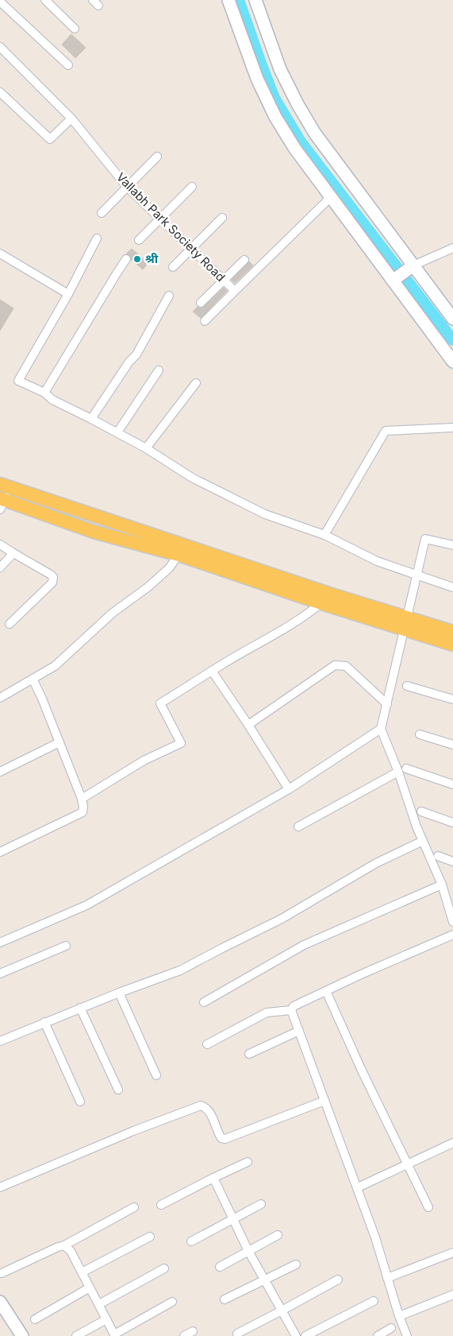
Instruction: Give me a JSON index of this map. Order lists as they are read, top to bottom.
{
  "streets": {
    "street": ["Vallabh Park Society Road"]
  },
  "places": ["श्री"]
}
